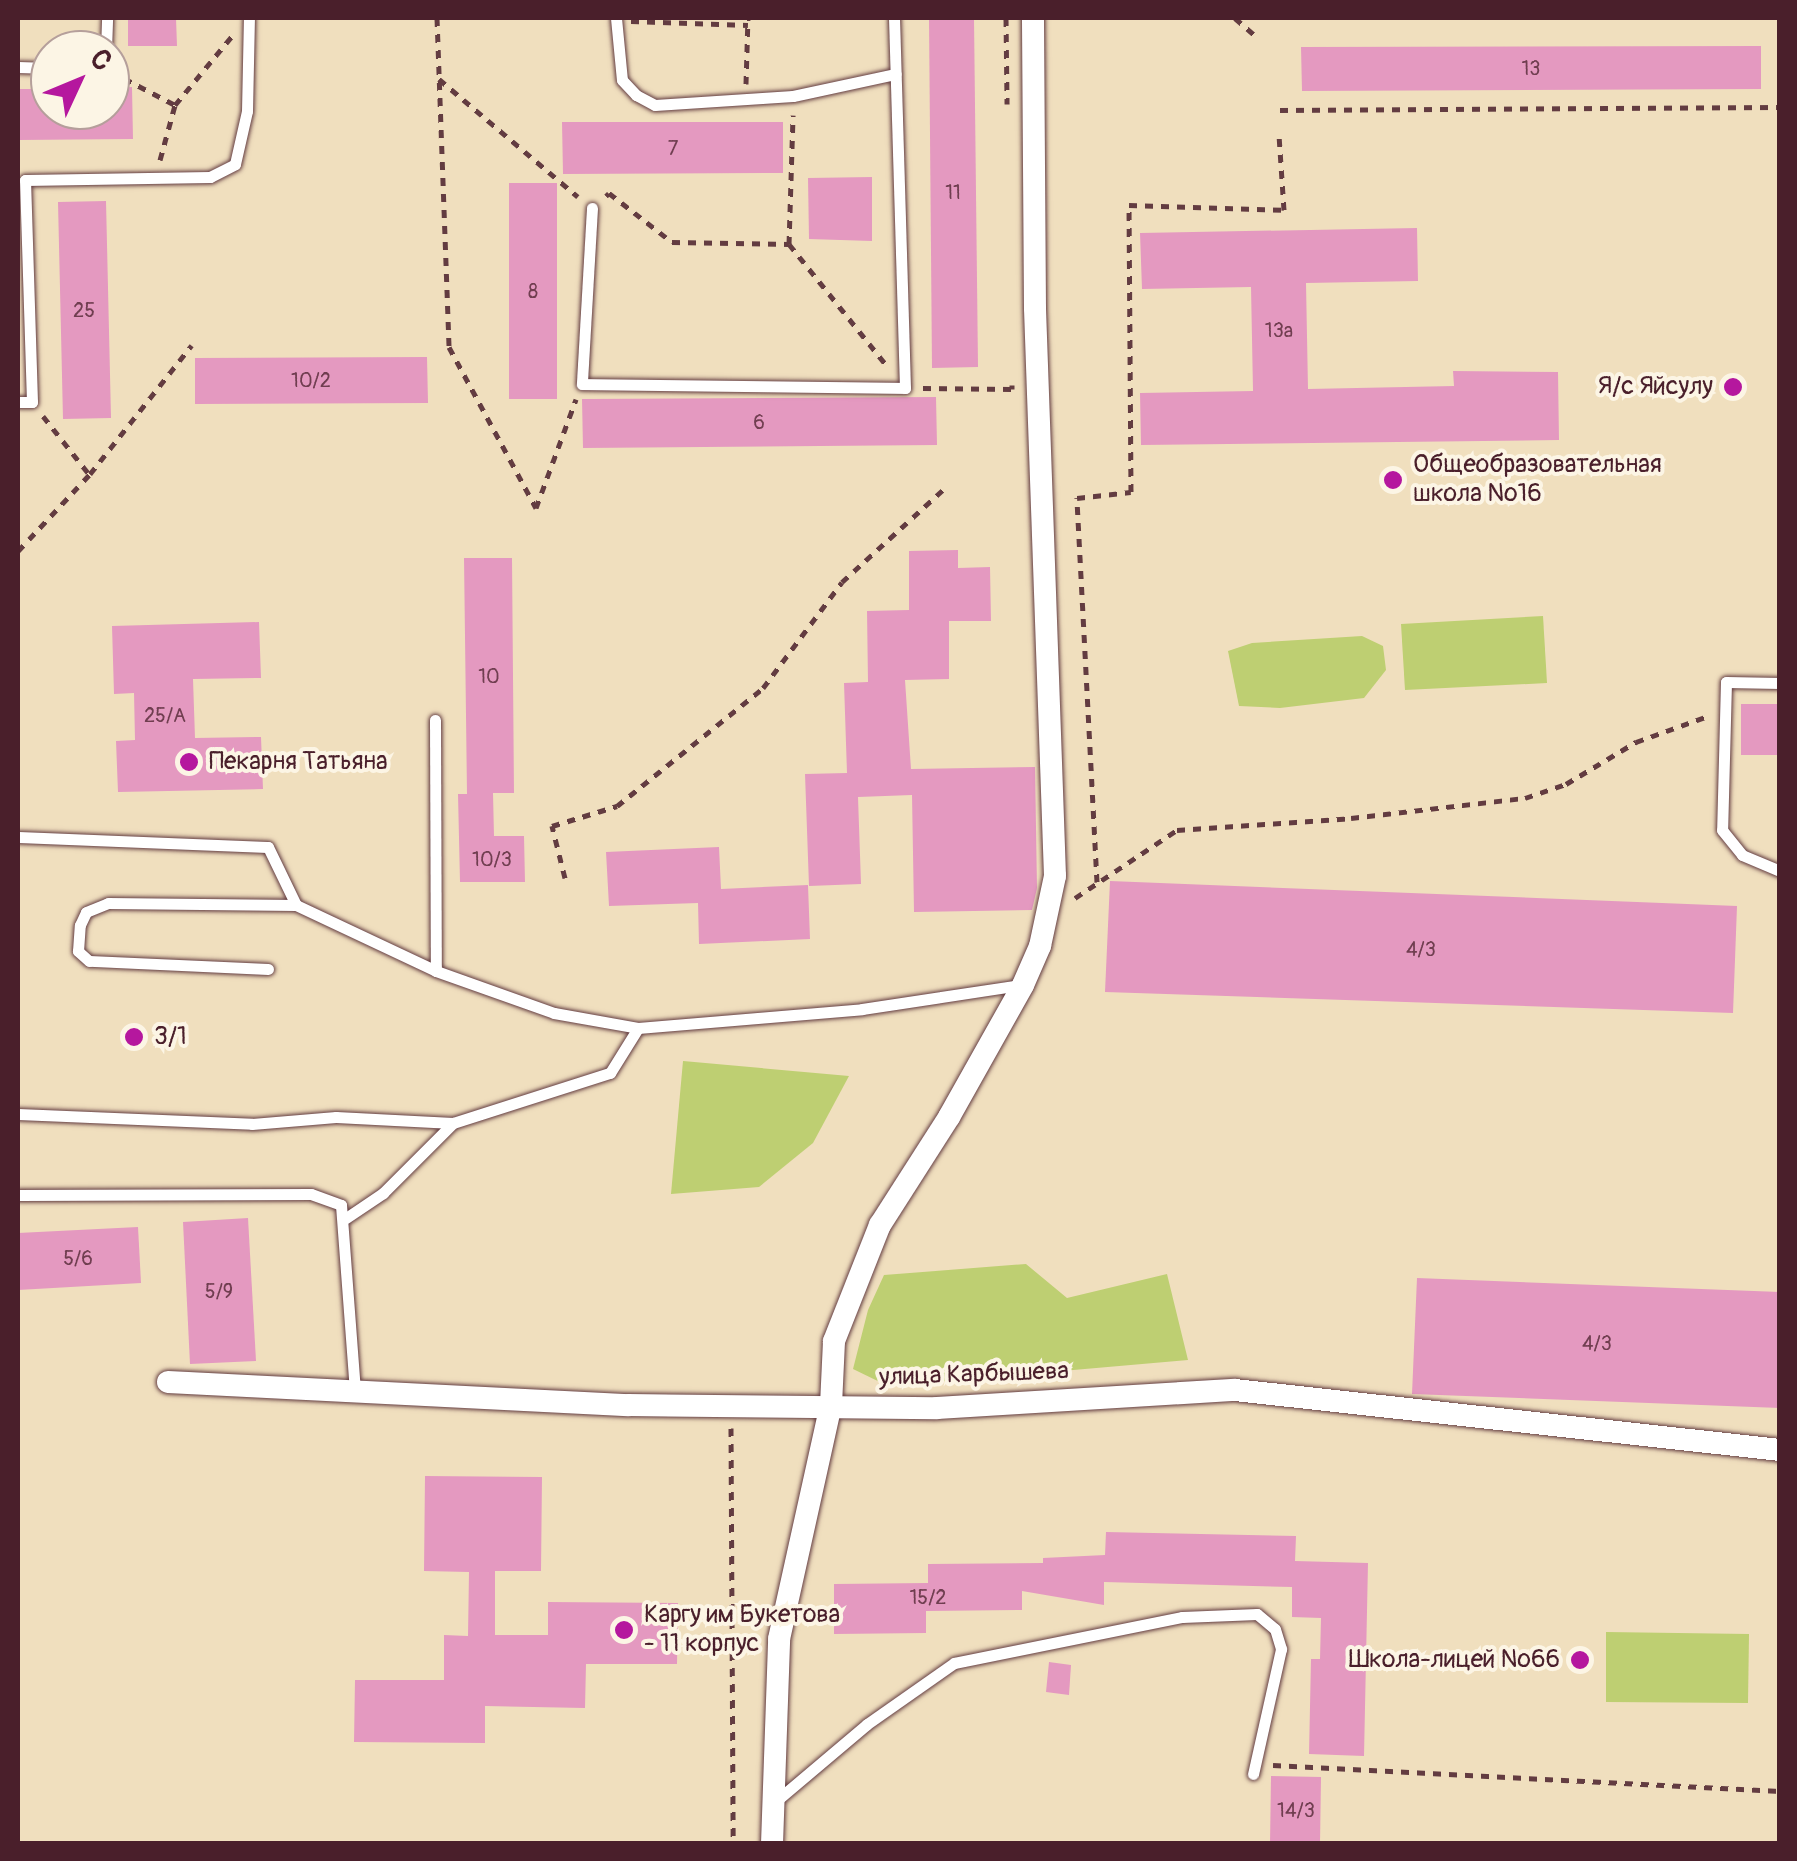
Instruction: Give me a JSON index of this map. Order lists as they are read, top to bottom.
{
  "streets": {
    "street": ["улица Карбышева"]
  },
  "places": [
    "Я/c Яйсулу",
    "Общеобразовательная школа №16",
    "Пекарня Татьяна",
    "3/1",
    "Каргу им Букетова - 11 корпус",
    "Школа-лицей №66"
  ],
  "house_numbers": [
    "13",
    "7",
    "11",
    "8",
    "25",
    "13а",
    "10/2",
    "6",
    "10",
    "25/А",
    "10/3",
    "4/3",
    "5/6",
    "5/9",
    "4/3",
    "15/2",
    "14/3"
  ],
  "north": "top right"
}
